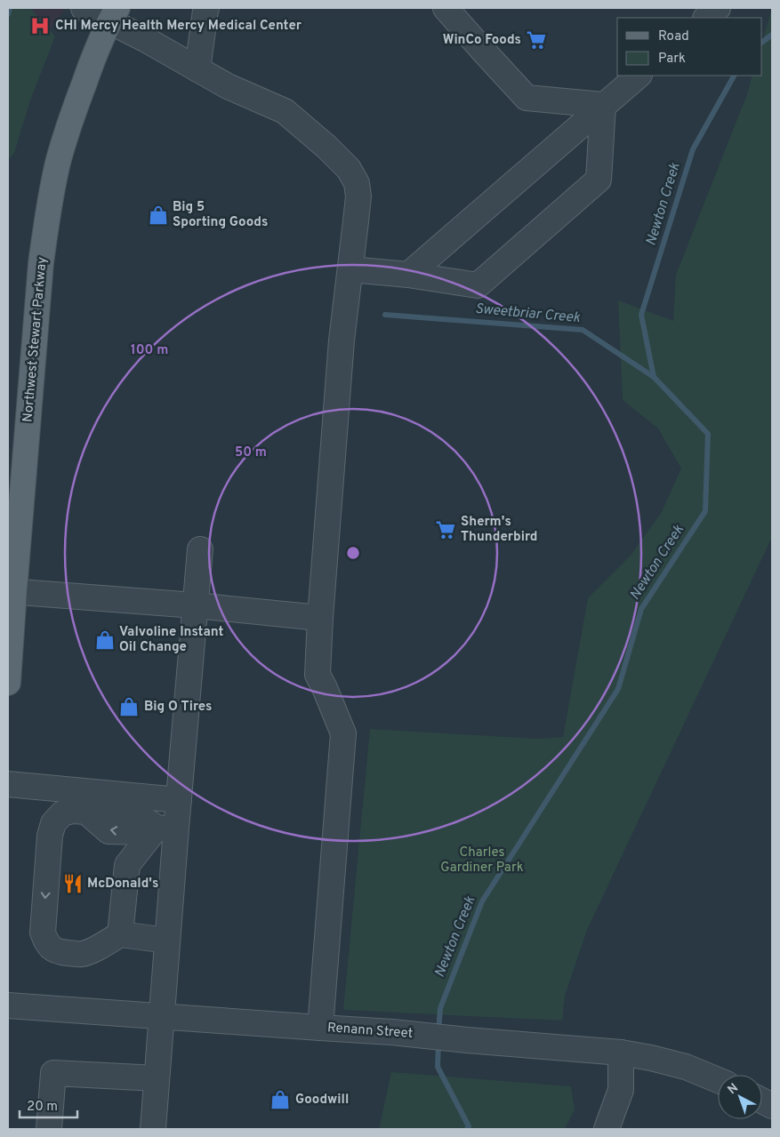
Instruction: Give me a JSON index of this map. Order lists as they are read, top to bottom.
{
  "streets": {
    "main road": ["Northwest Stewart Parkway"],
    "street": ["Renann Street"]
  },
  "water": ["Newton Creek", "Sweetbriar Creek"],
  "parks": ["Charles Gardiner Park"],
  "places": {
    "hospital": ["CHI Mercy Health Mercy Medical Center"],
    "supermarket": ["WinCo Foods", "Sherm's Thunderbird"],
    "shop": [
      "Big 5 Sporting Goods",
      "Valvoline Instant Oil Change",
      "Big O Tires",
      "Goodwill"
    ],
    "restaurant": ["McDonald's"]
  },
  "legend": ["Road", "Park"],
  "scale_bar": "20 m",
  "north": "top left",
  "rings": ["100 m", "50 m"]
}
